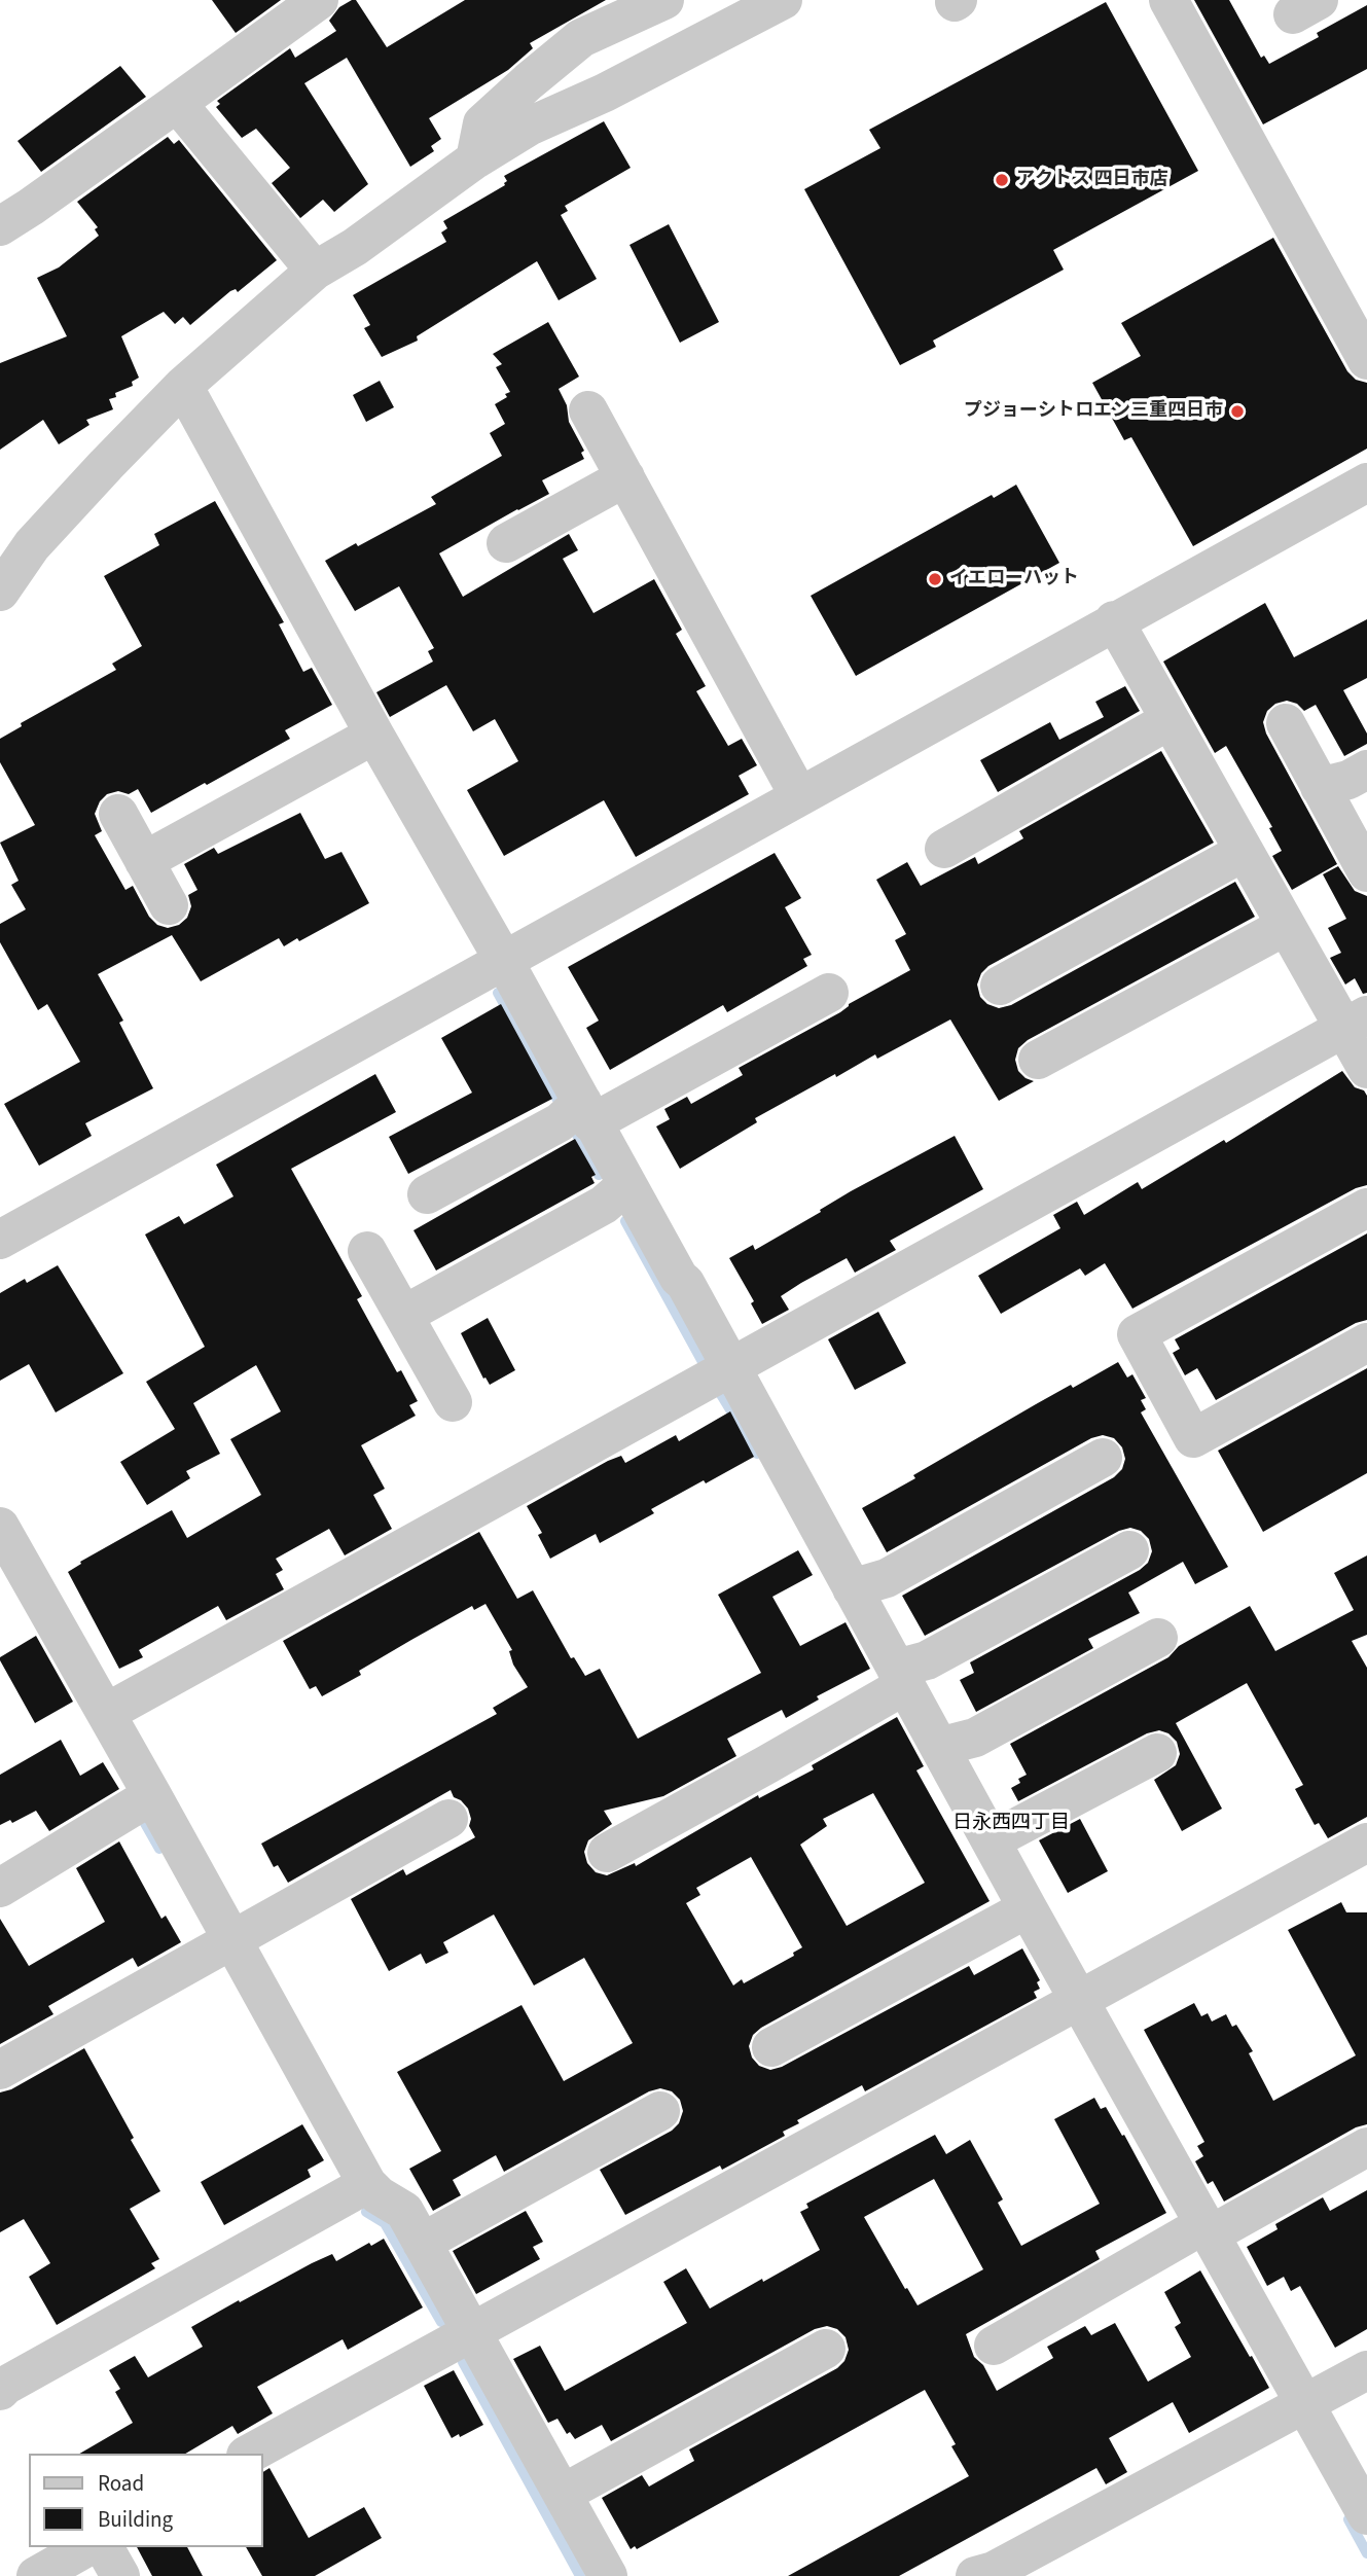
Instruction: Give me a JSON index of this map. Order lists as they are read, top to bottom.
{
  "districts": ["日永西四丁目"],
  "places": ["アクトス 四日市店", "プジョーシトロエン三重四日市", "イエローハット"],
  "legend": ["Road", "Building"]
}
